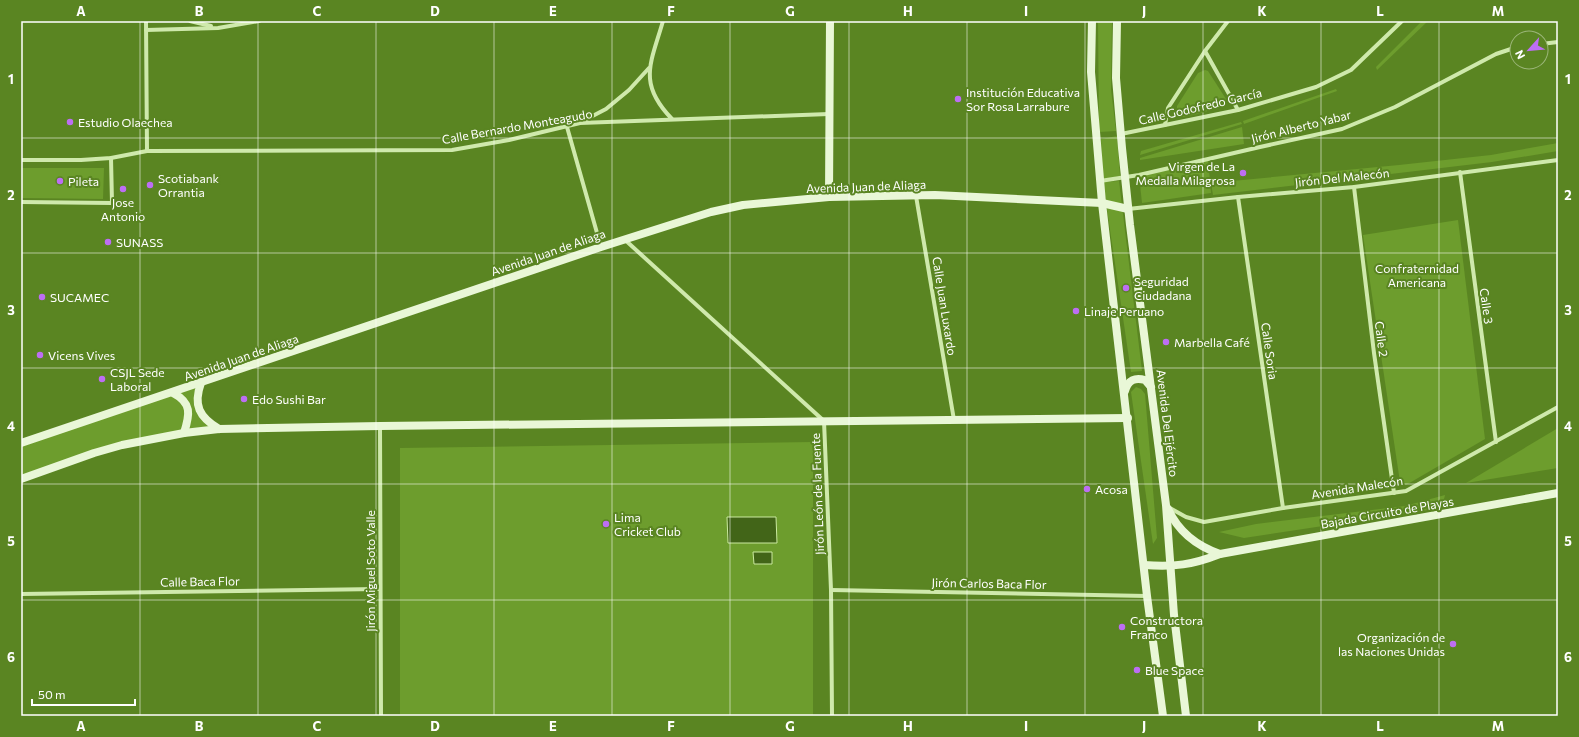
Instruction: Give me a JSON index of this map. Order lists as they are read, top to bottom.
{
  "streets": {
    "main road": ["Avenida Juan de Aliaga", "Avenida Del Ejército", "Bajada Circuito de Playas"],
    "street": [
      "Calle Godofredo García",
      "Calle Bernardo Monteagudo",
      "Jirón Alberto Yabar",
      "Jirón Del Malecón",
      "Calle Juan Luxardo",
      "Calle 3",
      "Calle 2",
      "Calle Soria",
      "Avenida Malecón",
      "Jirón León de la Fuente",
      "Jirón Miguel Soto Valle",
      "Calle Baca Flor",
      "Jirón Carlos Baca Flor"
    ]
  },
  "crossings": [
    ["Calle Godofredo García", "Avenida Del Ejército"],
    ["Jirón Alberto Yabar", "Avenida Del Ejército"],
    ["Jirón Del Malecón", "Avenida Juan de Aliaga"],
    ["Jirón Del Malecón", "Calle 3"],
    ["Jirón Del Malecón", "Calle 2"],
    ["Jirón Del Malecón", "Calle Soria"],
    ["Jirón Del Malecón", "Avenida Del Ejército"],
    ["Avenida Juan de Aliaga", "Calle Juan Luxardo"],
    ["Avenida Juan de Aliaga", "Avenida Del Ejército"],
    ["Avenida Juan de Aliaga", "Jirón León de la Fuente"],
    ["Calle 3", "Avenida Malecón"],
    ["Calle 2", "Avenida Malecón"],
    ["Calle Soria", "Avenida Malecón"],
    ["Avenida Del Ejército", "Avenida Malecón"],
    ["Avenida Del Ejército", "Bajada Circuito de Playas"],
    ["Jirón León de la Fuente", "Jirón Carlos Baca Flor"],
    ["Jirón Miguel Soto Valle", "Calle Baca Flor"]
  ],
  "parks": ["Confraternidad Americana"],
  "places": [
    "Institución Educativa Sor Rosa Larrabure",
    "Estudio Olaechea",
    "Virgen de La Medalla Milagrosa",
    "Pileta",
    "Scotiabank Orrantia",
    "Jose Antonio",
    "SUNASS",
    "Seguridad Ciudadana",
    "SUCAMEC",
    "Linaje Peruano",
    "Marbella Café",
    "Vicens Vives",
    "CSJL Sede Laboral",
    "Edo Sushi Bar",
    "Acosa",
    "Lima Cricket Club",
    "Constructora Franco",
    "Organización de las Naciones Unidas",
    "Blue Space"
  ],
  "scale_bar": "50 m",
  "north": "bottom left",
  "grid": {
    "columns": [
      "A",
      "B",
      "C",
      "D",
      "E",
      "F",
      "G",
      "H",
      "I",
      "J",
      "K",
      "L",
      "M"
    ],
    "rows": [
      "1",
      "2",
      "3",
      "4",
      "5",
      "6"
    ]
  }
}
